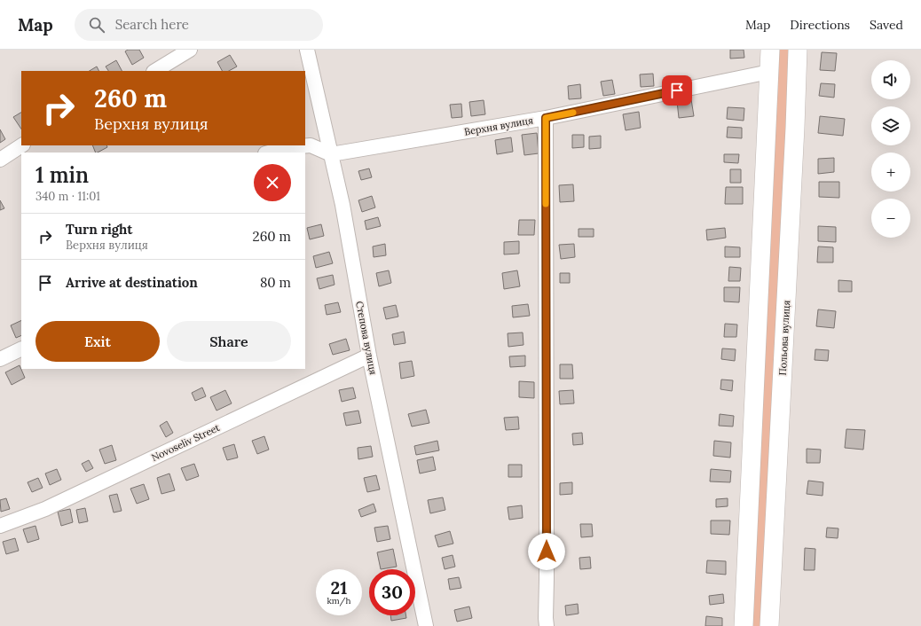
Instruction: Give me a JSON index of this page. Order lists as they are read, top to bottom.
{
  "streets": {
    "main road": ["Польова вулиця"],
    "street": ["Верхня вулиця", "Степова вулиця", "Novoseliv Street"]
  },
  "crossings": [
    ["Верхня вулиця", "Степова вулиця"],
    ["Степова вулиця", "Novoseliv Street"]
  ],
  "page": {
    "header": "Map",
    "search": "Search here",
    "nav": ["Map", "Directions", "Saved"],
    "map_buttons": ["+", "−"],
    "turn": ["260 m", "Верхня вулиця"],
    "heading": ["1 min", "340 m · 11:01"],
    "list": [
      {
        "name": "Turn right",
        "note": "Верхня вулиця",
        "value": "260 m"
      },
      {
        "name": "Arrive at destination",
        "value": "80 m"
      }
    ],
    "buttons": ["Exit", "Share"],
    "speed": "21 km/h",
    "limit": "30"
  }
}
